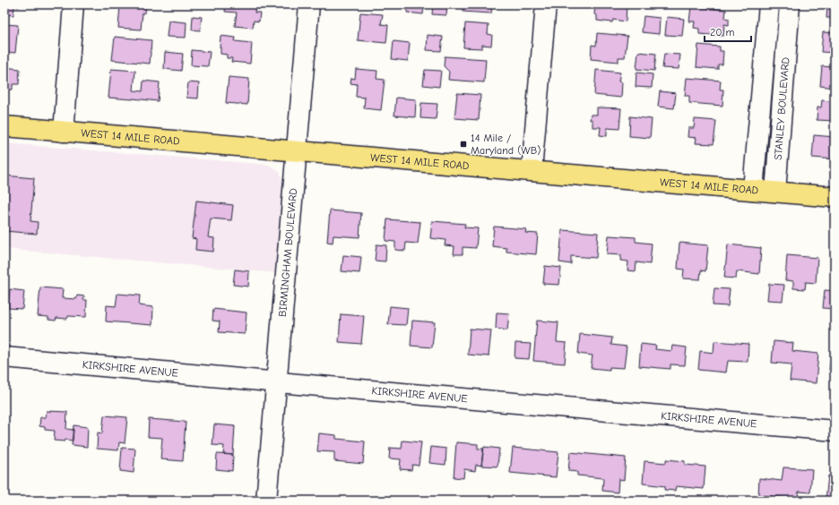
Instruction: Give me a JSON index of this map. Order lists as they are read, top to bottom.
{
  "streets": {
    "main road": ["WEST 14 MILE ROAD"],
    "street": ["STANLEY BOULEVARD", "BIRMINGHAM BOULEVARD", "KIRKSHIRE AVENUE"]
  },
  "crossings": [
    ["STANLEY BOULEVARD", "WEST 14 MILE ROAD"],
    ["WEST 14 MILE ROAD", "BIRMINGHAM BOULEVARD"],
    ["BIRMINGHAM BOULEVARD", "KIRKSHIRE AVENUE"]
  ],
  "places": {
    "transit": ["14 Mile / Maryland (WB)"]
  },
  "scale_bar": "20 m"
}
